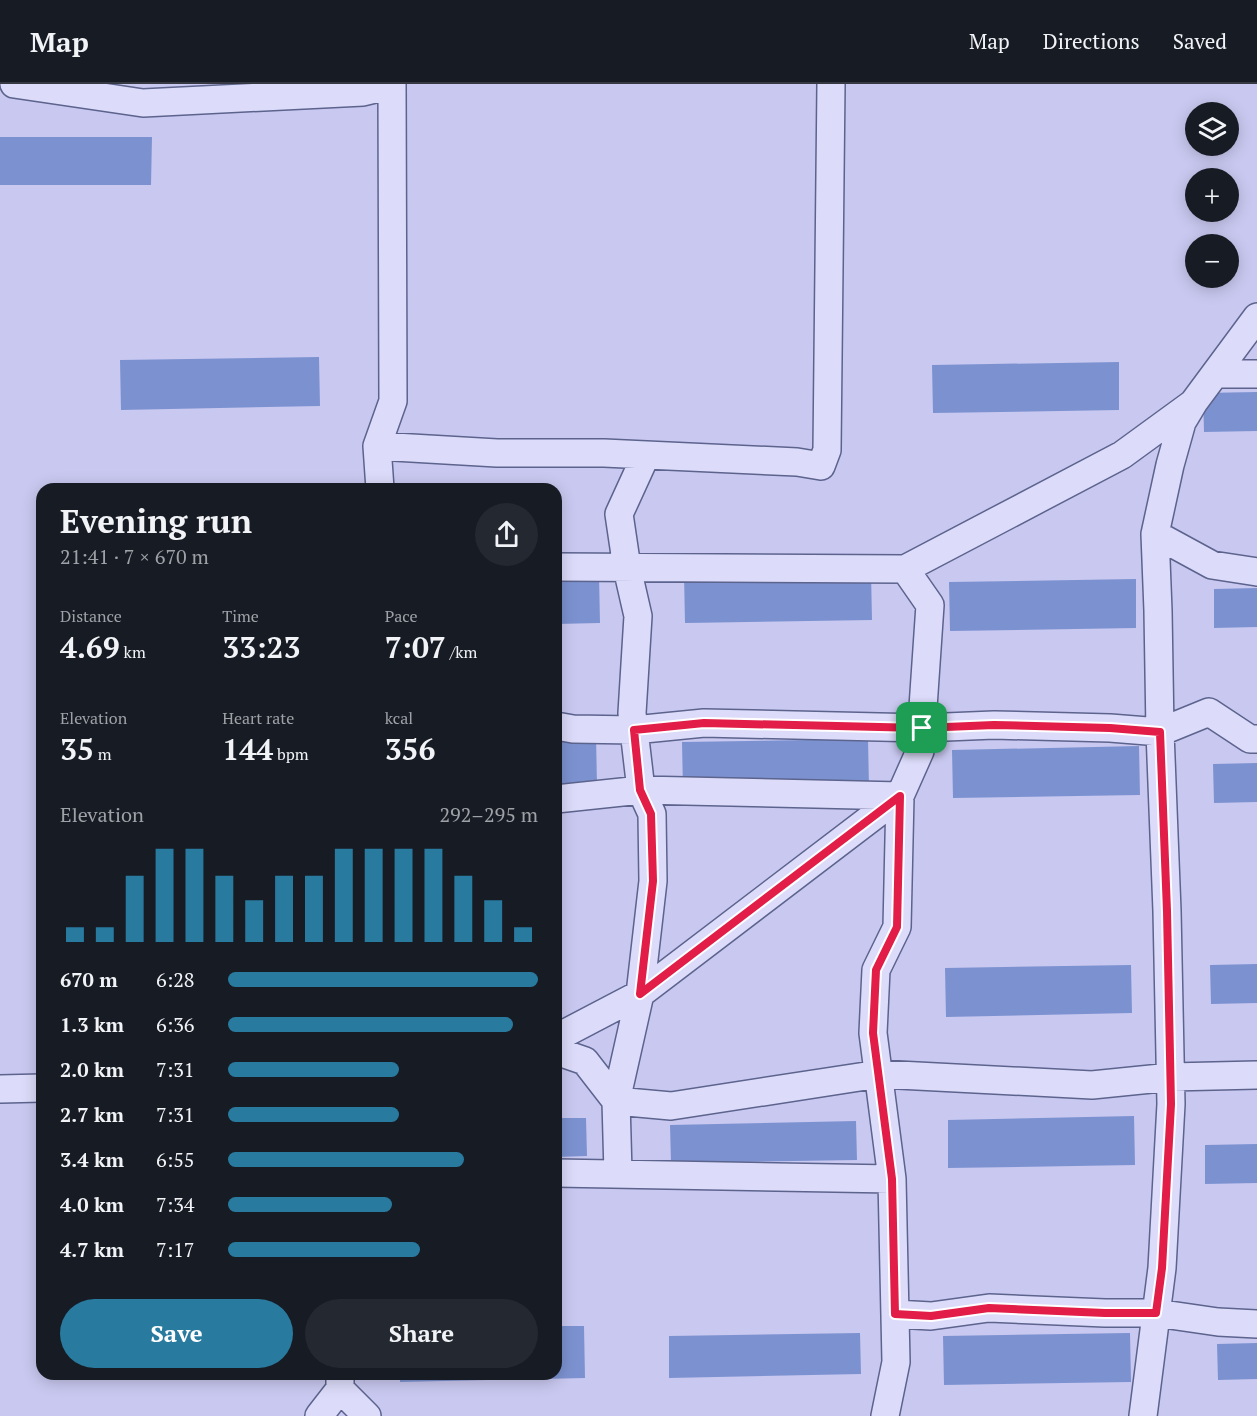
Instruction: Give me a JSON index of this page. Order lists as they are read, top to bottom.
{
  "page": {
    "header": "Map",
    "nav": ["Map", "Directions", "Saved"],
    "map_buttons": ["+", "−"],
    "heading": ["Evening run", "21:41 · 7 × 670 m"],
    "stats": [
      ["Distance", "4.69 km"],
      ["Time", "33:23"],
      ["Pace", "7:07 /km"],
      ["Elevation", "35 m"],
      ["Heart rate", "144 bpm"],
      ["kcal", "356"]
    ],
    "chart": ["Elevation", "292–295 m"],
    "list": [
      {
        "name": "670 m",
        "note": "6:28"
      },
      {
        "name": "1.3 km",
        "note": "6:36"
      },
      {
        "name": "2.0 km",
        "note": "7:31"
      },
      {
        "name": "2.7 km",
        "note": "7:31"
      },
      {
        "name": "3.4 km",
        "note": "6:55"
      },
      {
        "name": "4.0 km",
        "note": "7:34"
      },
      {
        "name": "4.7 km",
        "note": "7:17"
      }
    ],
    "buttons": ["Save", "Share"]
  }
}
